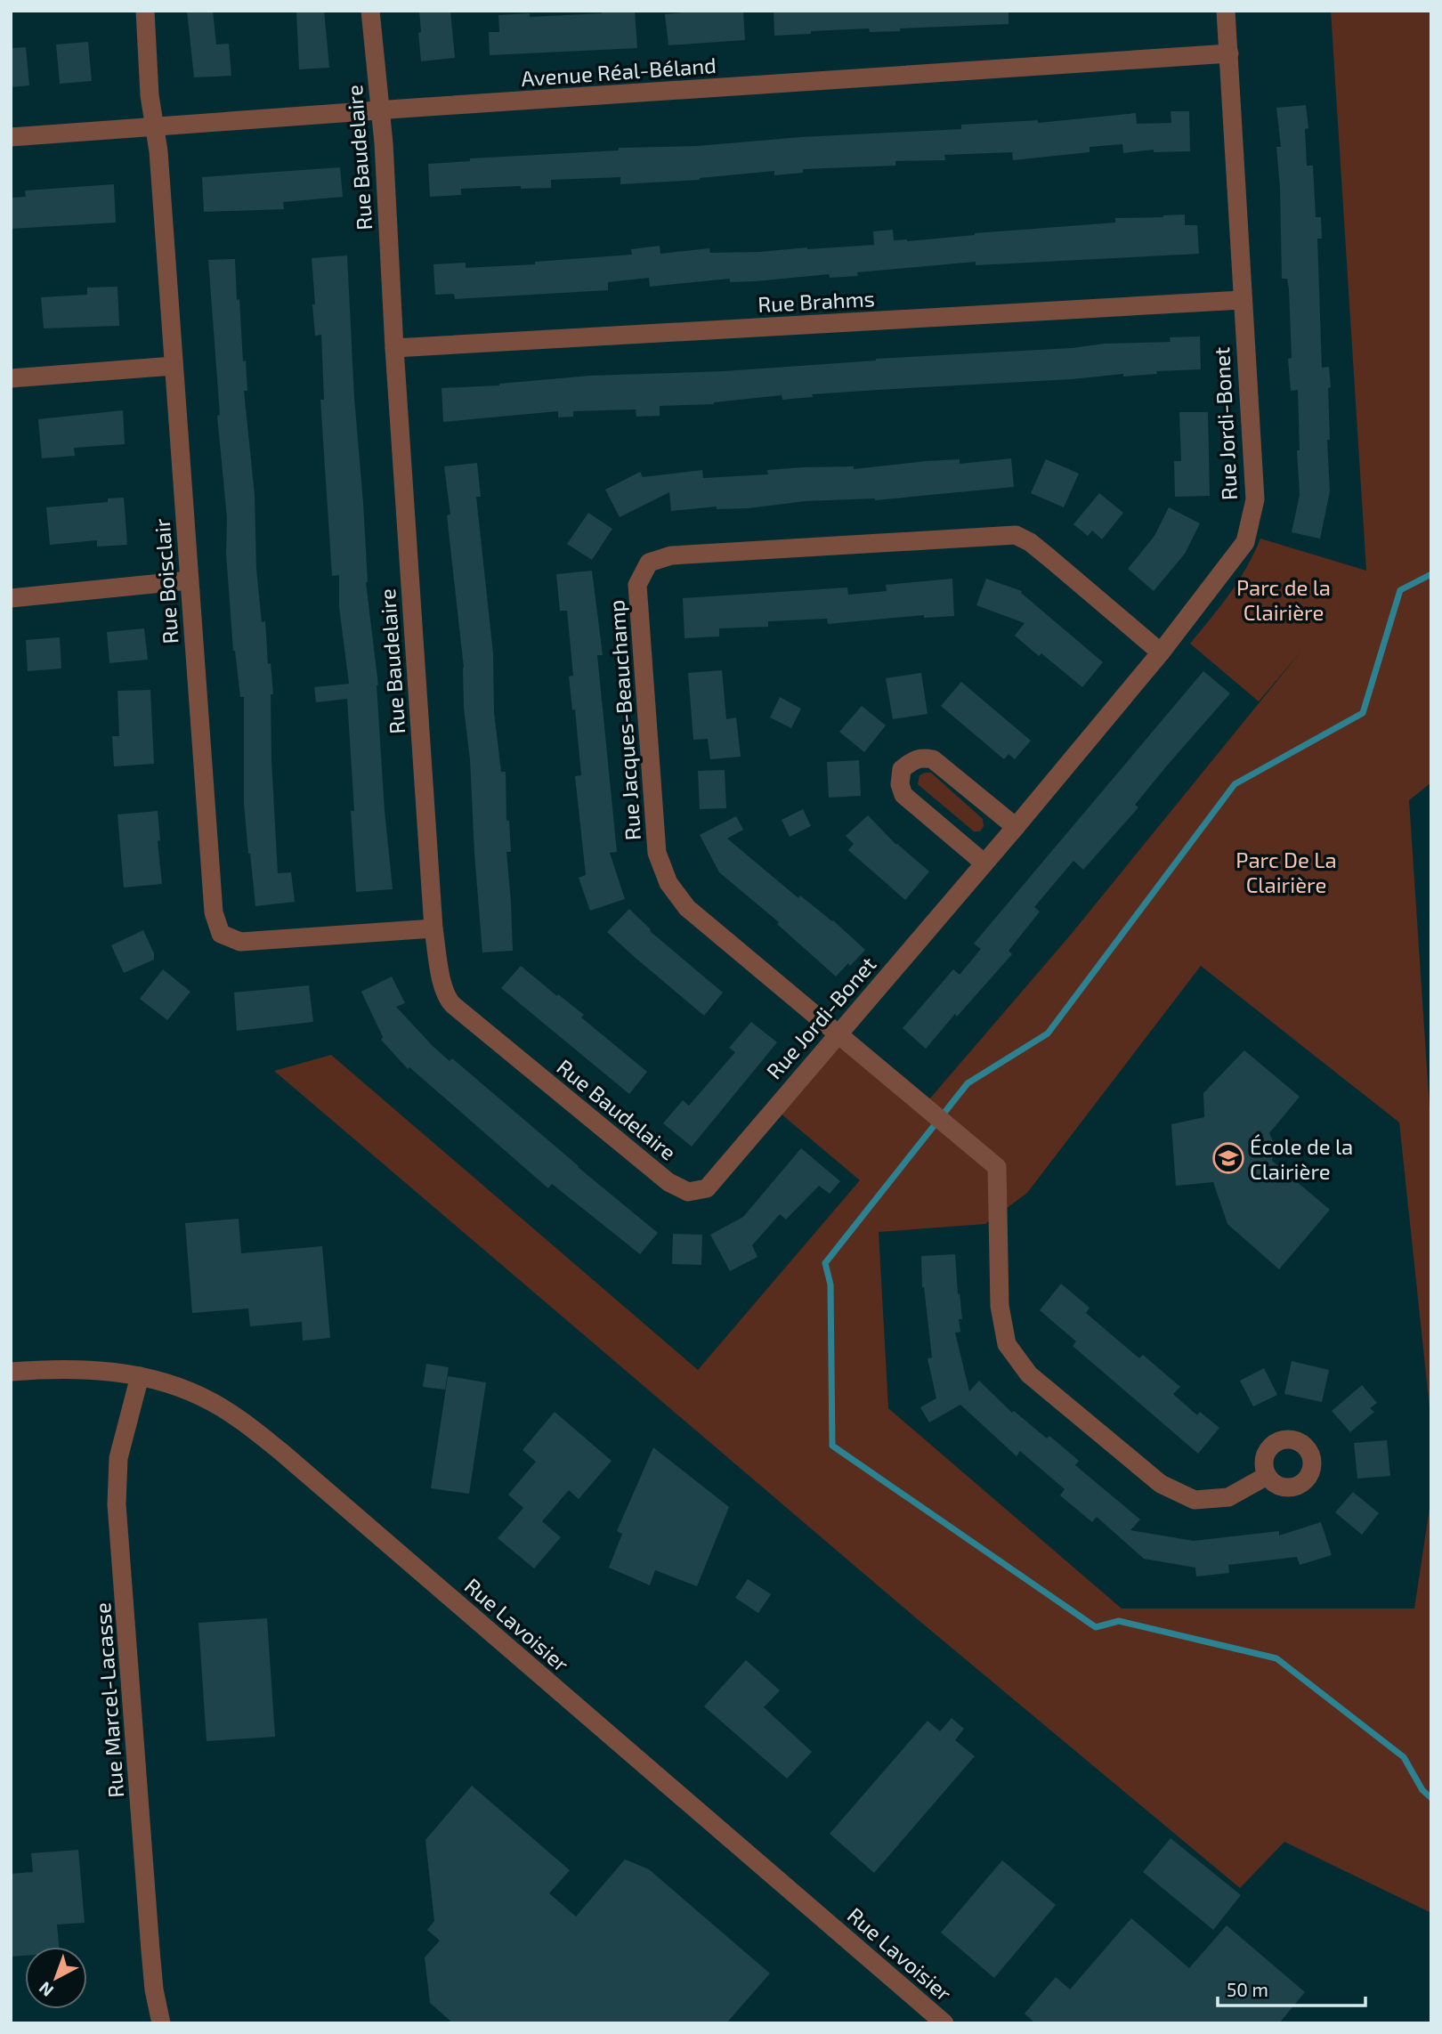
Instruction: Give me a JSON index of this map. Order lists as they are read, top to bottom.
{
  "streets": {
    "street": [
      "Avenue Réal-Béland",
      "Rue Baudelaire",
      "Rue Brahms",
      "Rue Jordi-Bonet",
      "Rue Boisclair",
      "Rue Jacques-Beauchamp",
      "Rue Lavoisier",
      "Rue Marcel-Lacasse"
    ]
  },
  "crossings": [
    ["Avenue Réal-Béland", "Rue Baudelaire"],
    ["Avenue Réal-Béland", "Rue Jordi-Bonet"],
    ["Avenue Réal-Béland", "Rue Boisclair"],
    ["Rue Baudelaire", "Rue Brahms"],
    ["Rue Baudelaire", "Rue Jordi-Bonet"],
    ["Rue Baudelaire", "Rue Boisclair"],
    ["Rue Brahms", "Rue Jordi-Bonet"],
    ["Rue Jordi-Bonet", "Rue Jacques-Beauchamp"],
    ["Rue Lavoisier", "Rue Marcel-Lacasse"]
  ],
  "parks": ["Parc de la Clairière", "Parc De La Clairière"],
  "places": {
    "school or university": ["École de la Clairière"]
  },
  "scale_bar": "50 m",
  "north": "bottom left"
}
